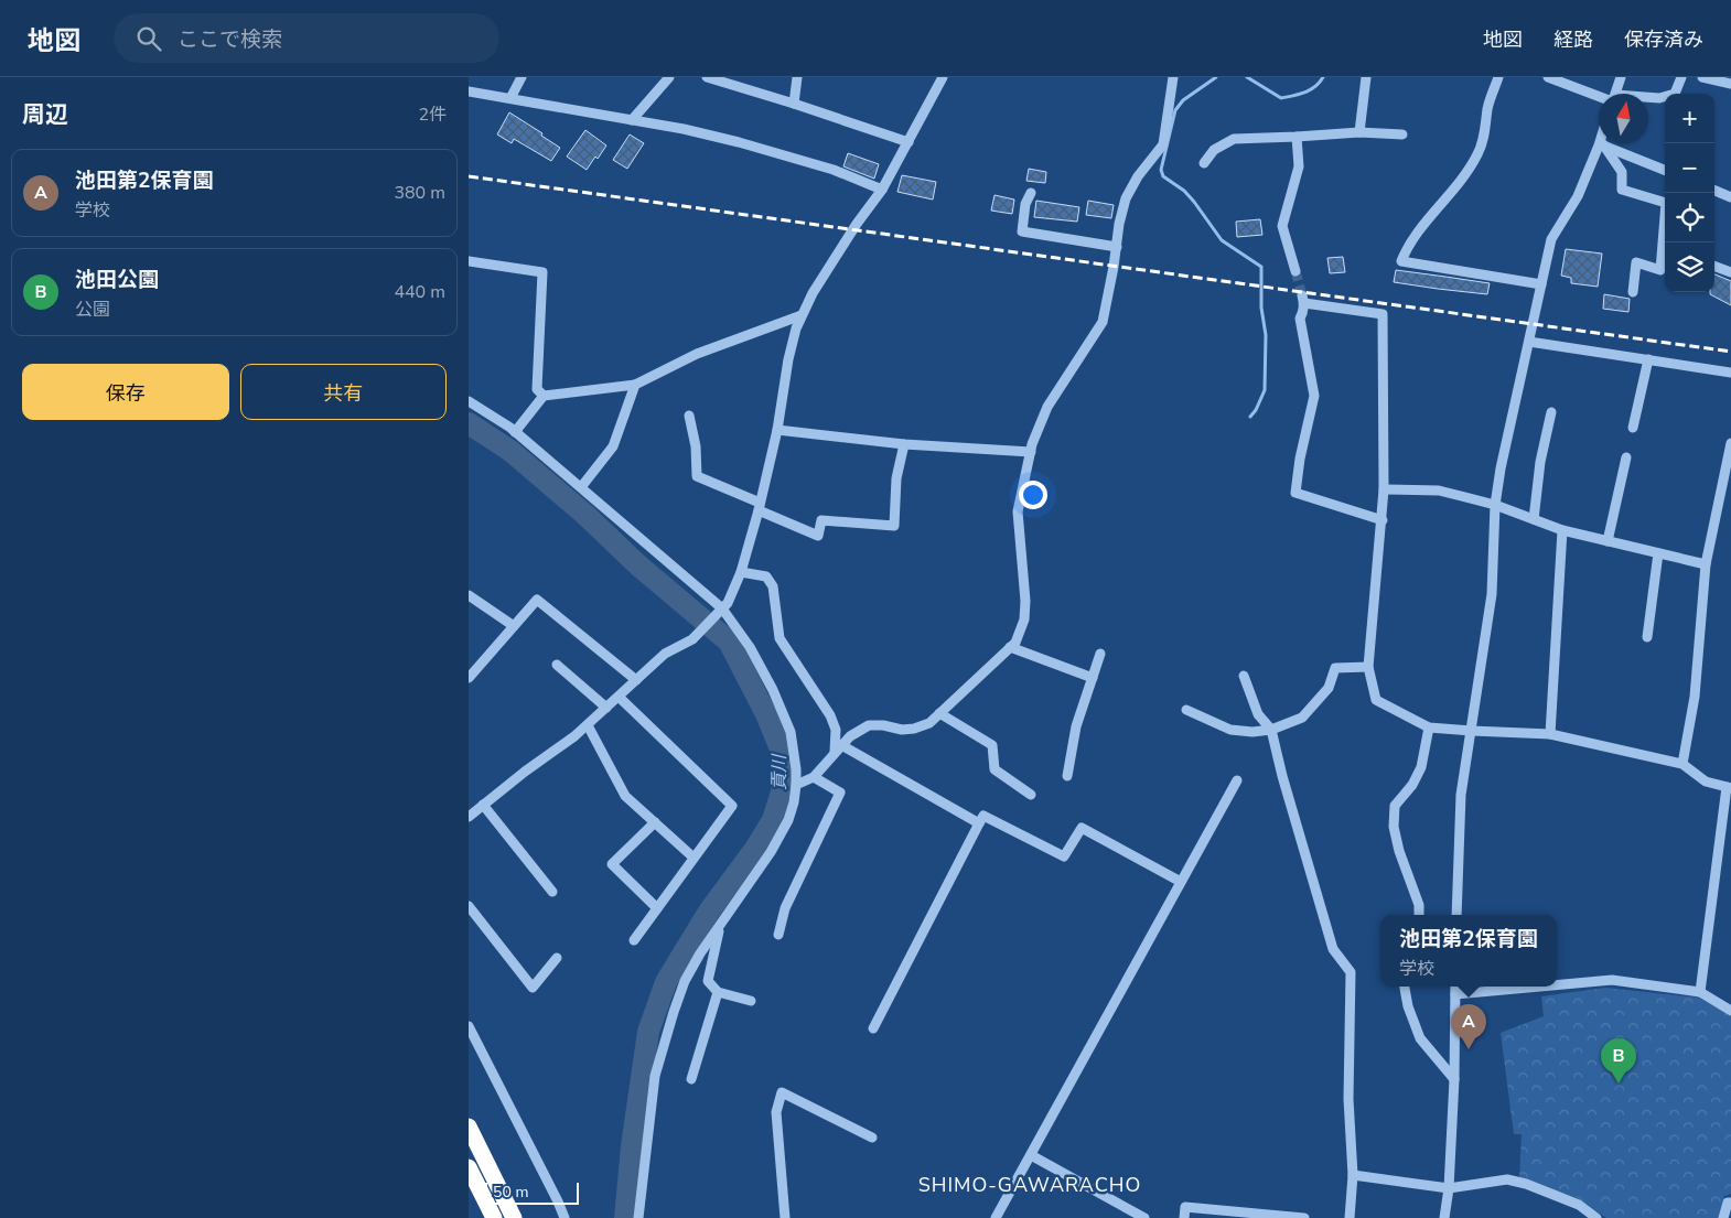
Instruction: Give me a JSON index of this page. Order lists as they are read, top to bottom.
{
  "districts": ["SHIMO-GAWARACHO"],
  "water": ["貢川"],
  "scale_bar": "50 m",
  "north": "top",
  "page": {
    "header": "地図",
    "search": "ここで検索",
    "nav": ["地図", "経路", "保存済み"],
    "heading": ["周辺", "2件"],
    "map_buttons": ["+", "−"],
    "list": [
      {
        "mark": "A",
        "name": "池田第2保育園",
        "note": "学校",
        "value": "380 m"
      },
      {
        "mark": "B",
        "name": "池田公園",
        "note": "公園",
        "value": "440 m"
      }
    ],
    "buttons": ["保存", "共有"],
    "popup": ["池田第2保育園", "学校"],
    "pins": ["A", "B"],
    "scale": "50 m"
  }
}
